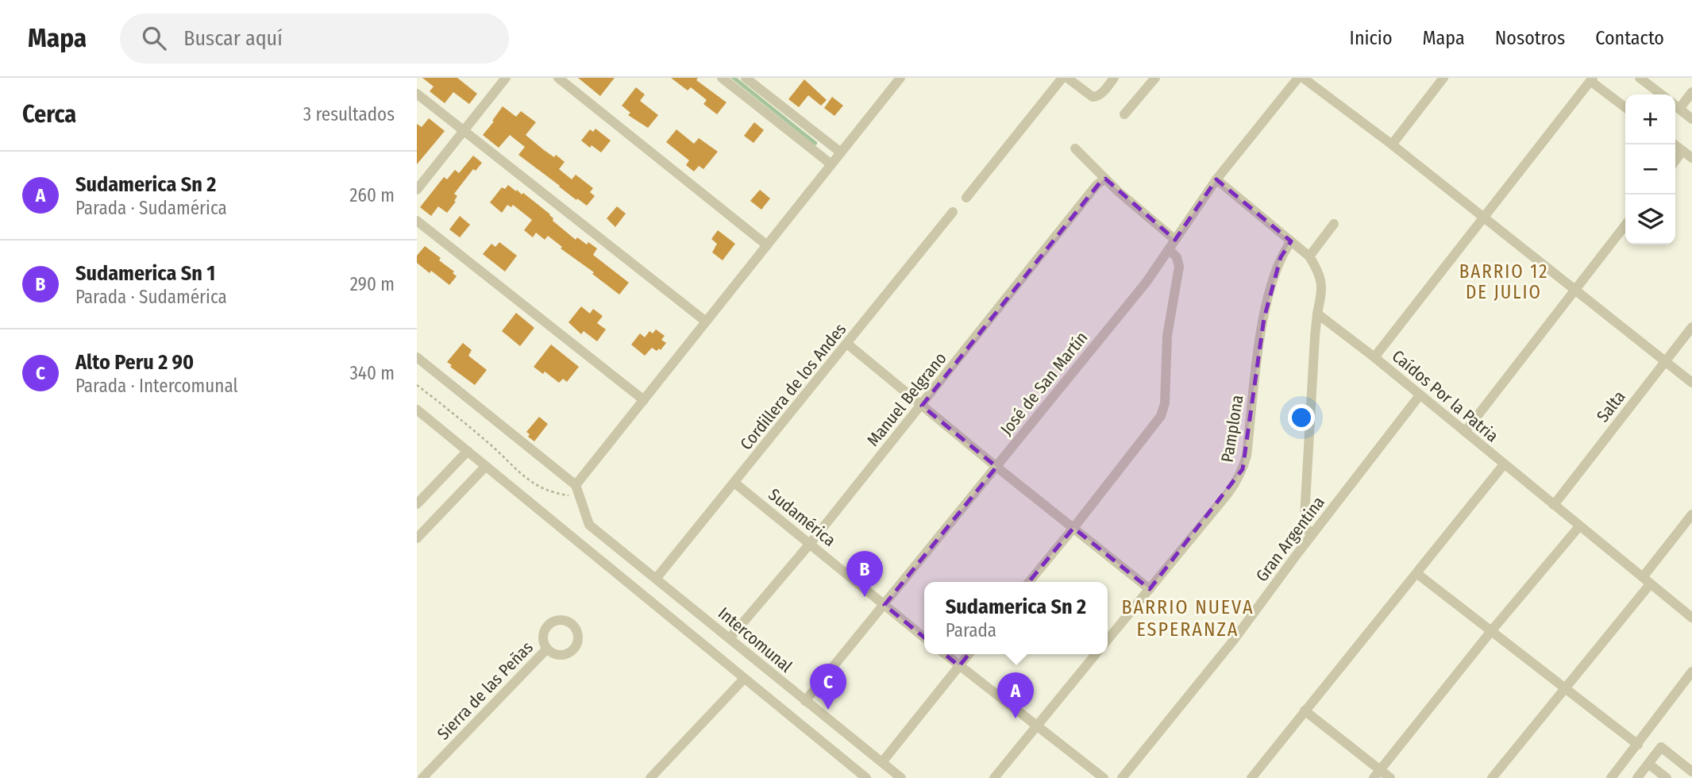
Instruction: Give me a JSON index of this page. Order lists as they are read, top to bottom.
{
  "streets": {
    "street": [
      "José de San Martín",
      "Cordillera de los Andes",
      "Caídos Por la Patria",
      "Manuel Belgrano",
      "Salta",
      "Pamplona",
      "Sudamérica",
      "Gran Argentina",
      "Intercomunal",
      "Sierra de las Peñas"
    ]
  },
  "crossings": [
    ["José de San Martín", "Sudamérica"],
    ["José de San Martín", "Intercomunal"],
    ["Cordillera de los Andes", "Sudamérica"],
    ["Cordillera de los Andes", "Intercomunal"],
    ["Caídos Por la Patria", "Salta"],
    ["Caídos Por la Patria", "Gran Argentina"],
    ["Manuel Belgrano", "Sudamérica"],
    ["Manuel Belgrano", "Intercomunal"]
  ],
  "districts": ["BARRIO 12 DE JULIO", "BARRIO NUEVA ESPERANZA"],
  "page": {
    "header": "Mapa",
    "search": "Buscar aquí",
    "nav": [
      "Inicio",
      "Mapa",
      "Nosotros",
      "Contacto"
    ],
    "heading": ["Cerca", "3 resultados"],
    "map_buttons": ["+", "−"],
    "list": [
      {
        "mark": "A",
        "name": "Sudamerica Sn 2",
        "note": "Parada · Sudamérica",
        "value": "260 m"
      },
      {
        "mark": "B",
        "name": "Sudamerica Sn 1",
        "note": "Parada · Sudamérica",
        "value": "290 m"
      },
      {
        "mark": "C",
        "name": "Alto Peru 2 90",
        "note": "Parada · Intercomunal",
        "value": "340 m"
      }
    ],
    "pins": ["B", "C", "A"],
    "popup": ["Sudamerica Sn 2", "Parada"]
  }
}
